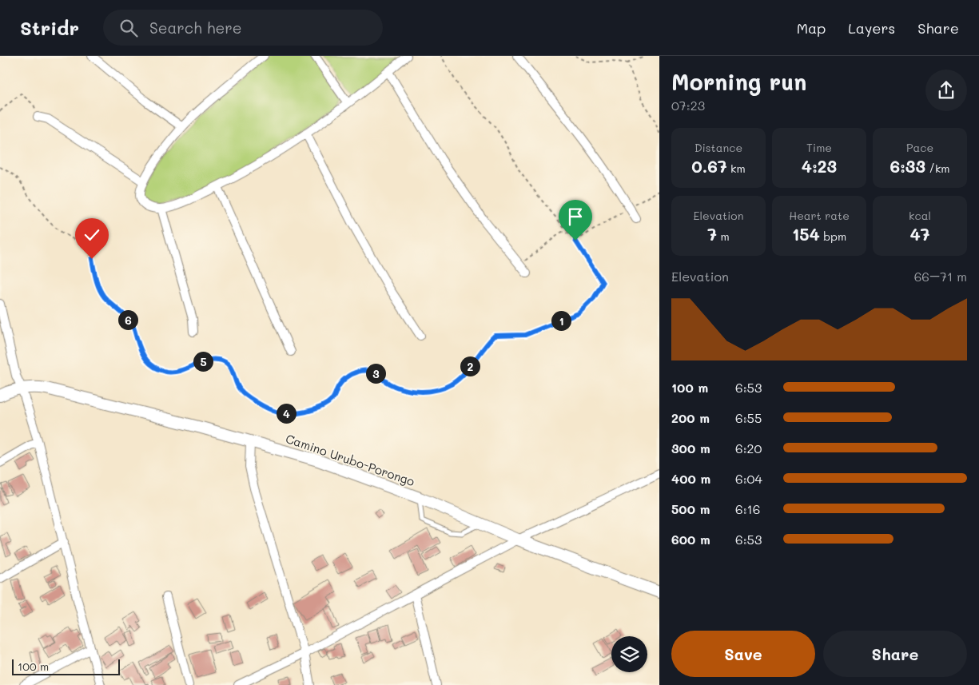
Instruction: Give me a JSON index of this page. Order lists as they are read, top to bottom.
{
  "streets": {
    "main road": ["Camino Urubo-Porongo"]
  },
  "scale_bar": "100 m",
  "page": {
    "header": "Stridr",
    "search": "Search here",
    "nav": ["Map", "Layers", "Share"],
    "heading": ["Morning run", "07:23"],
    "stats": [
      ["Distance", "0.67 km"],
      ["Time", "4:23"],
      ["Pace", "6:33 /km"],
      ["Elevation", "7 m"],
      ["Heart rate", "154 bpm"],
      ["kcal", "47"]
    ],
    "chart": ["Elevation", "66–71 m"],
    "pins": [
      "6",
      "1",
      "5",
      "2",
      "3",
      "4"
    ],
    "list": [
      {
        "name": "100 m",
        "note": "6:53"
      },
      {
        "name": "200 m",
        "note": "6:55"
      },
      {
        "name": "300 m",
        "note": "6:20"
      },
      {
        "name": "400 m",
        "note": "6:04"
      },
      {
        "name": "500 m",
        "note": "6:16"
      },
      {
        "name": "600 m",
        "note": "6:53"
      }
    ],
    "buttons": ["Save", "Share"],
    "scale": "100 m"
  }
}
